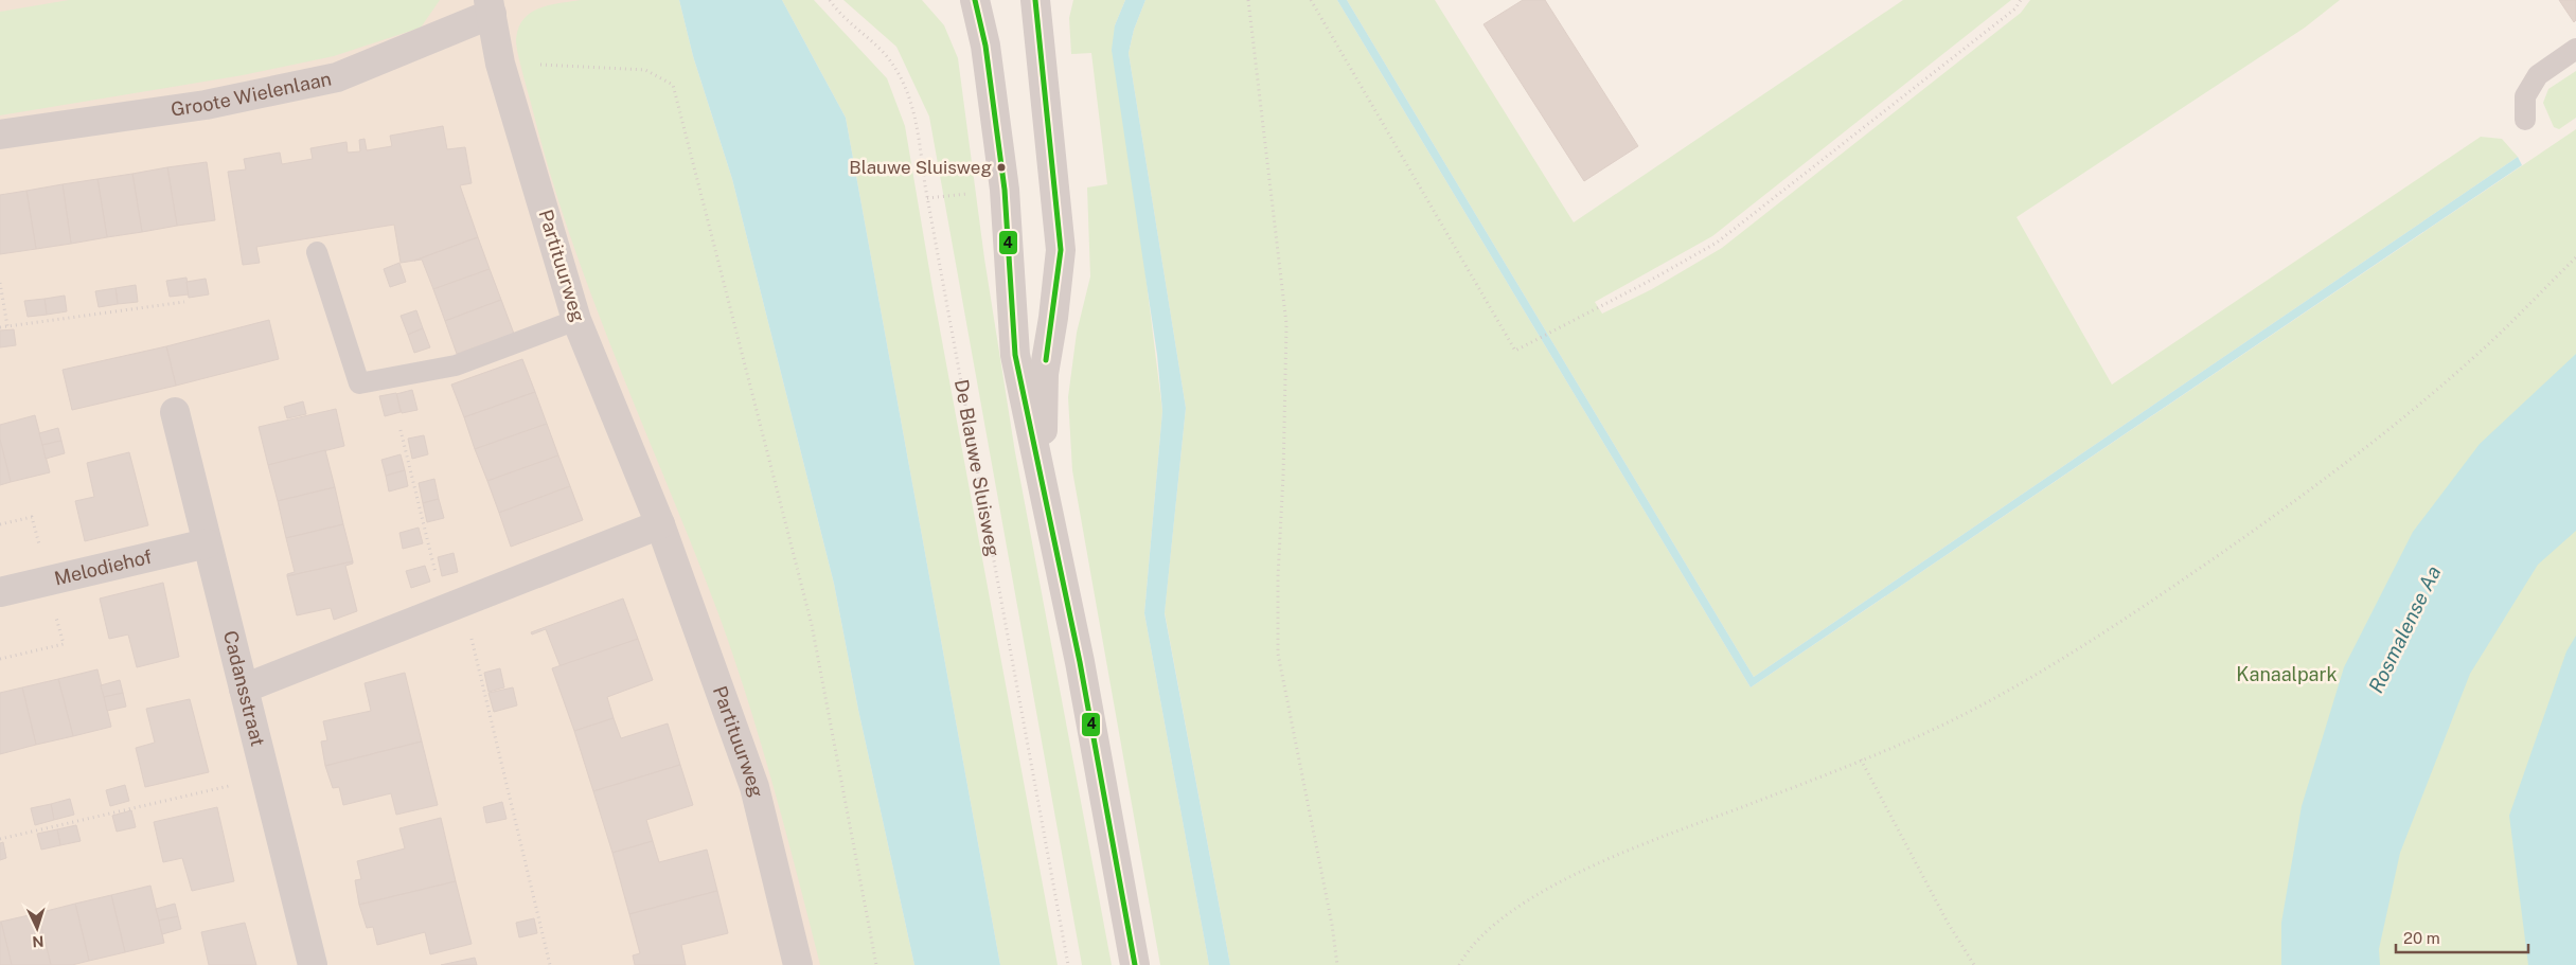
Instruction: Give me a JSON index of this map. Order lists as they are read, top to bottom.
{
  "streets": {
    "street": [
      "Groote Wielenlaan",
      "Partituurweg",
      "Melodiehof",
      "Cadansstraat"
    ],
    "path": ["De Blauwe Sluisweg"]
  },
  "crossings": [
    ["Groote Wielenlaan", "Partituurweg"],
    ["Melodiehof", "Cadansstraat"]
  ],
  "water": ["Rosmalense Aa"],
  "parks": ["Kanaalpark"],
  "places": ["Blauwe Sluisweg"],
  "lines": ["transit line 4"],
  "scale_bar": "20 m",
  "north": "bottom"
}
